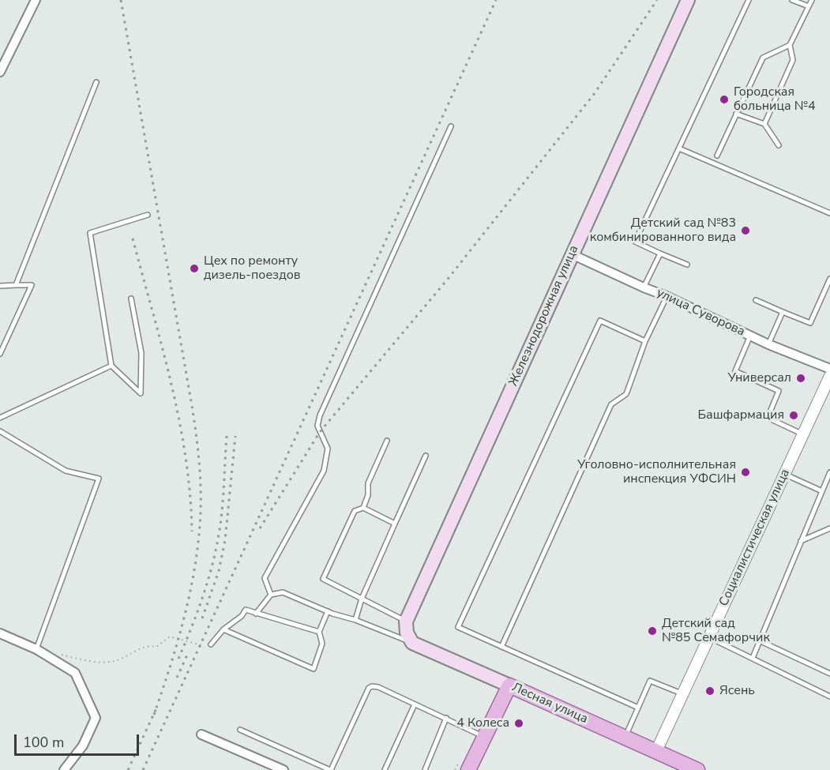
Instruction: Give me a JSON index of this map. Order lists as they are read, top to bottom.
{
  "streets": {
    "main road": ["Железнодорожная улица", "Лесная улица"],
    "street": ["улица Суворова", "Социалистическая улица"]
  },
  "crossings": [
    ["улица Суворова", "Железнодорожная улица"],
    ["Железнодорожная улица", "Лесная улица"],
    ["Социалистическая улица", "Лесная улица"]
  ],
  "places": [
    "Городская больница №4",
    "Детский сад №83 комбинированного вида",
    "Цех по ремонту дизель-поездов",
    "Универсал",
    "Башфармация",
    "Уголовно-исполнительная инспекция УФСИН",
    "Детский сад №85 Семафорчик",
    "Ясень",
    "4 Колеса"
  ],
  "scale_bar": "100 m"
}
